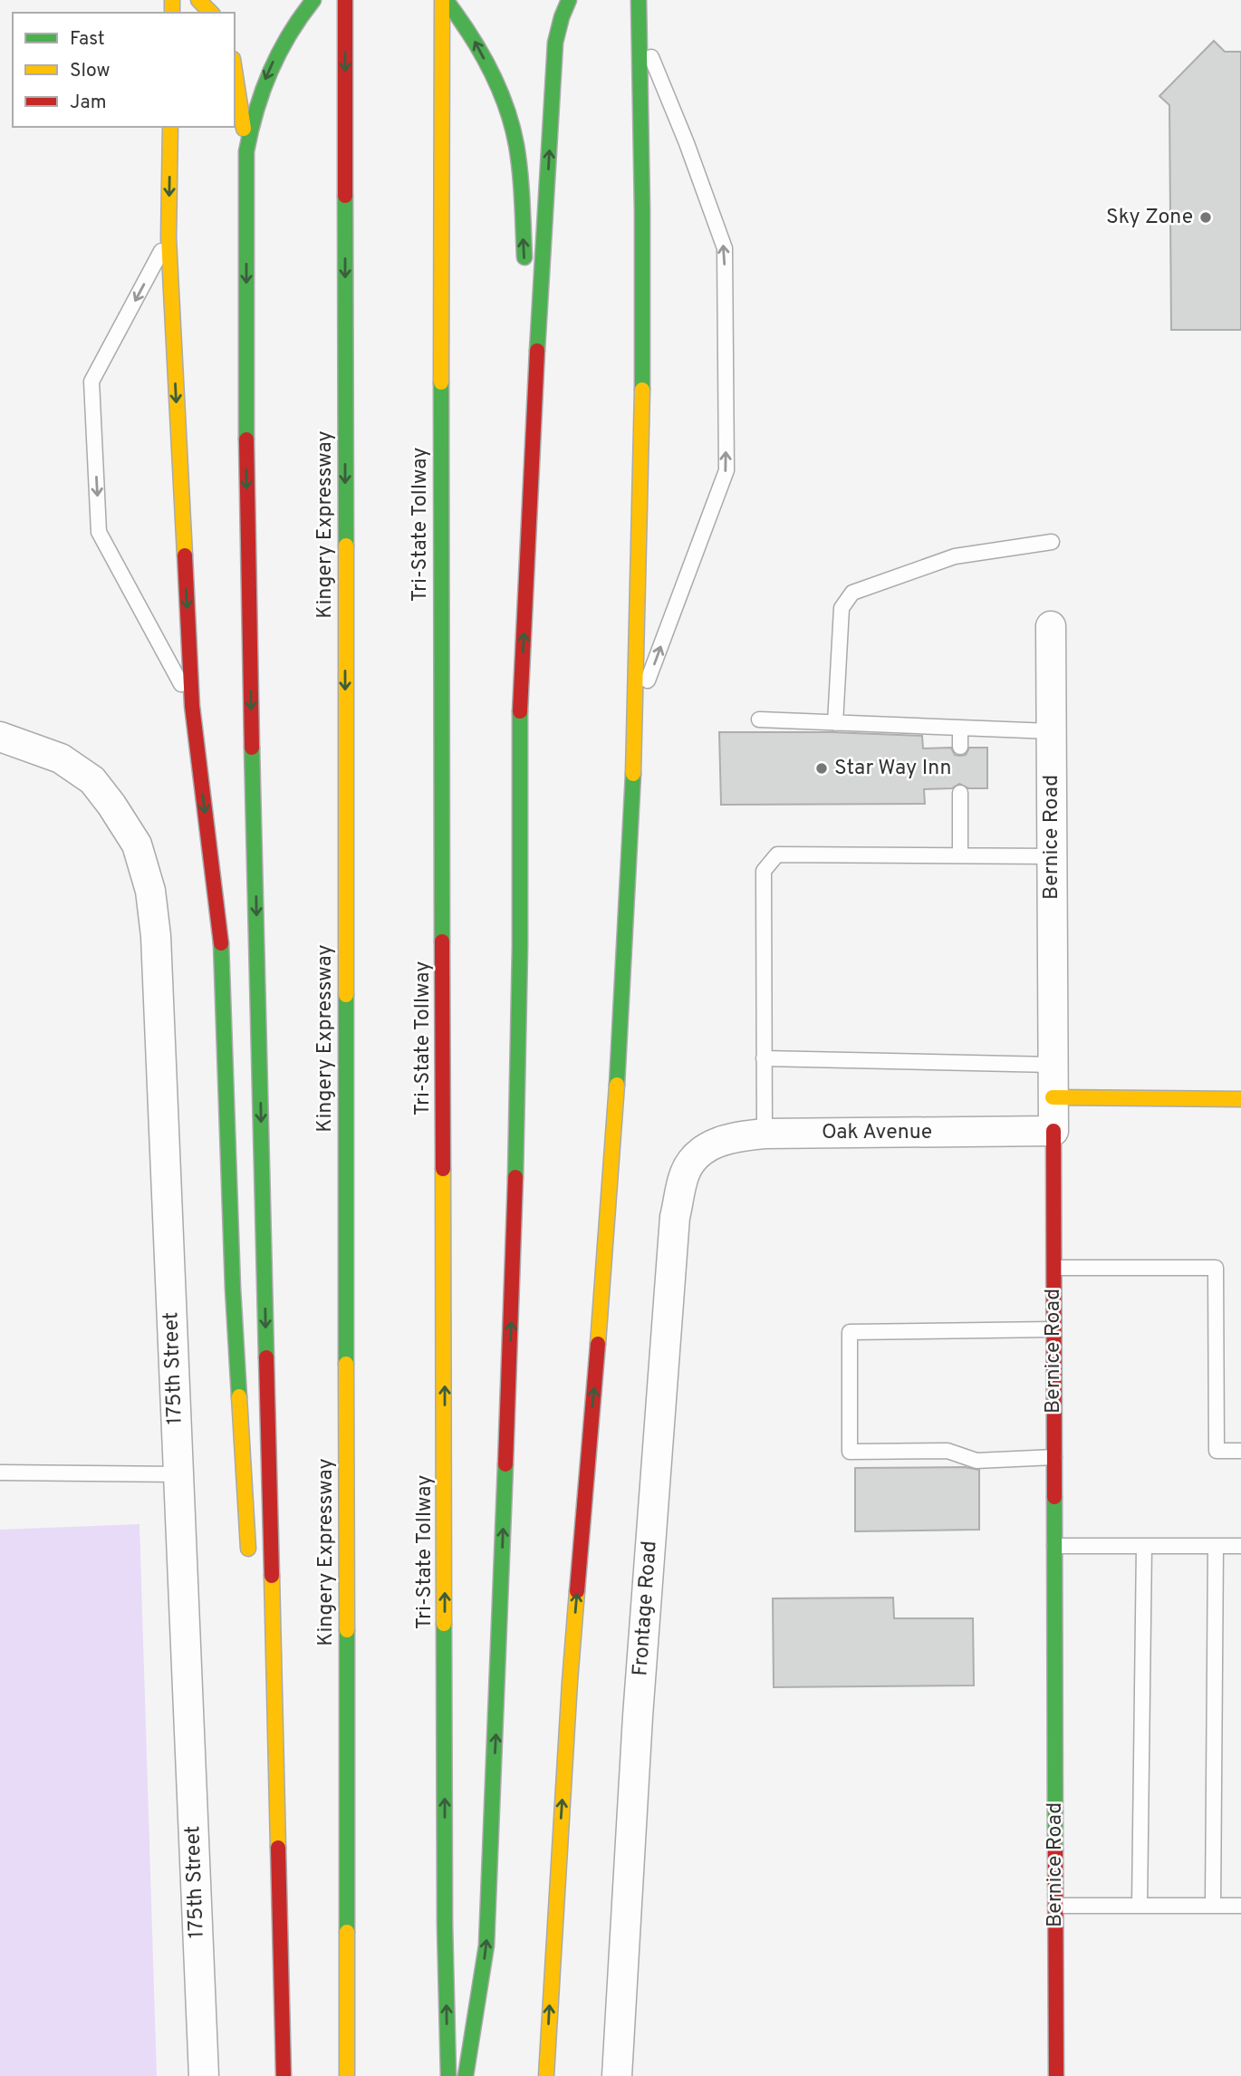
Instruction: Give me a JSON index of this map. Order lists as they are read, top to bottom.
{
  "streets": {
    "main road": ["Kingery Expressway", "Tri-State Tollway", "Bernice Road"],
    "street": ["Oak Avenue", "175th Street", "Frontage Road"]
  },
  "crossings": [
    ["Bernice Road", "Oak Avenue"],
    ["Oak Avenue", "Frontage Road"]
  ],
  "places": ["Sky Zone", "Star Way Inn"],
  "legend": ["Fast", "Slow", "Jam"]
}
